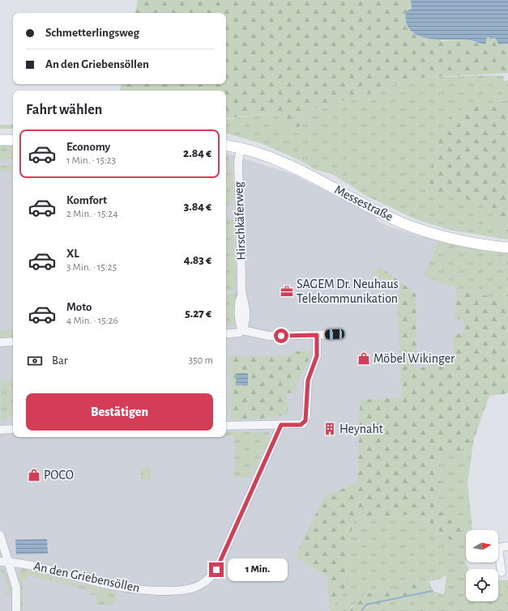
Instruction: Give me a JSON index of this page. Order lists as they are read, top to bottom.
{
  "streets": {
    "main road": ["Messestraße"],
    "street": ["Hirschkäferweg", "An den Griebensöllen"]
  },
  "crossings": [
    ["Messestraße", "Hirschkäferweg"]
  ],
  "places": {
    "office": ["SAGEM Dr. Neuhaus Telekommunikation"],
    "shop": ["Möbel Wikinger", "POCO"],
    "building": ["Heynaht"]
  },
  "north": "right",
  "page": {
    "banner": ["Schmetterlingsweg", "An den Griebensöllen"],
    "heading": "Fahrt wählen",
    "list": [
      {
        "name": "Economy",
        "note": "1 Min. · 15:23",
        "value": "2.84 €"
      },
      {
        "name": "Komfort",
        "note": "2 Min. · 15:24",
        "value": "3.84 €"
      },
      {
        "name": "XL",
        "note": "3 Min. · 15:25",
        "value": "4.83 €"
      },
      {
        "name": "Moto",
        "note": "4 Min. · 15:26",
        "value": "5.27 €"
      }
    ],
    "pay": ["Bar", "350 m"],
    "buttons": "Bestätigen",
    "bubble": "1 Min."
  }
}
